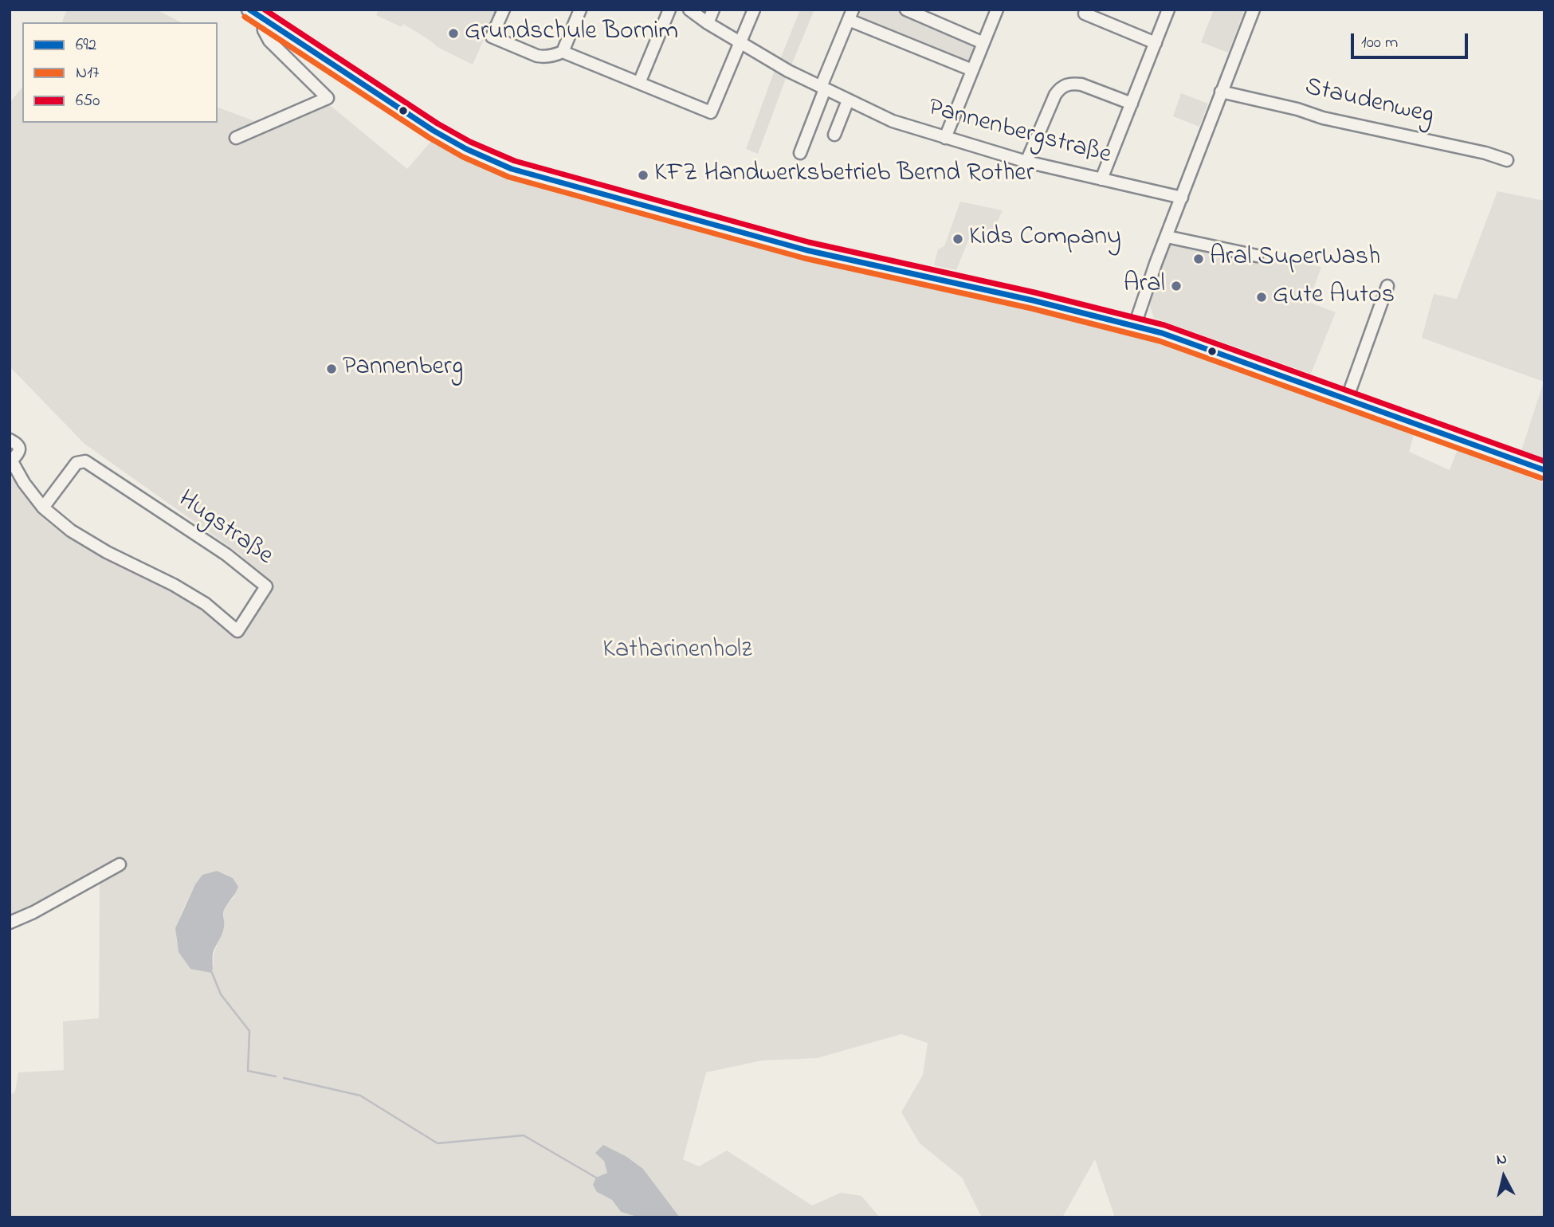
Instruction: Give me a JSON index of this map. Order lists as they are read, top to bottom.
{
  "streets": {
    "street": ["Staudenweg", "Pannenbergstraße", "Hugstraße"]
  },
  "parks": ["Katharinenholz"],
  "places": [
    "Grundschule Bornim",
    "KFZ Handwerksbetrieb Bernd Rother",
    "Kids Company",
    "Aral SuperWash",
    "Aral",
    "Gute Autos",
    "Pannenberg"
  ],
  "lines": ["transit line 692", "transit line 650", "transit line N17"],
  "legend": ["692", "N17", "650"],
  "scale_bar": "100 m",
  "north": "top"
}
